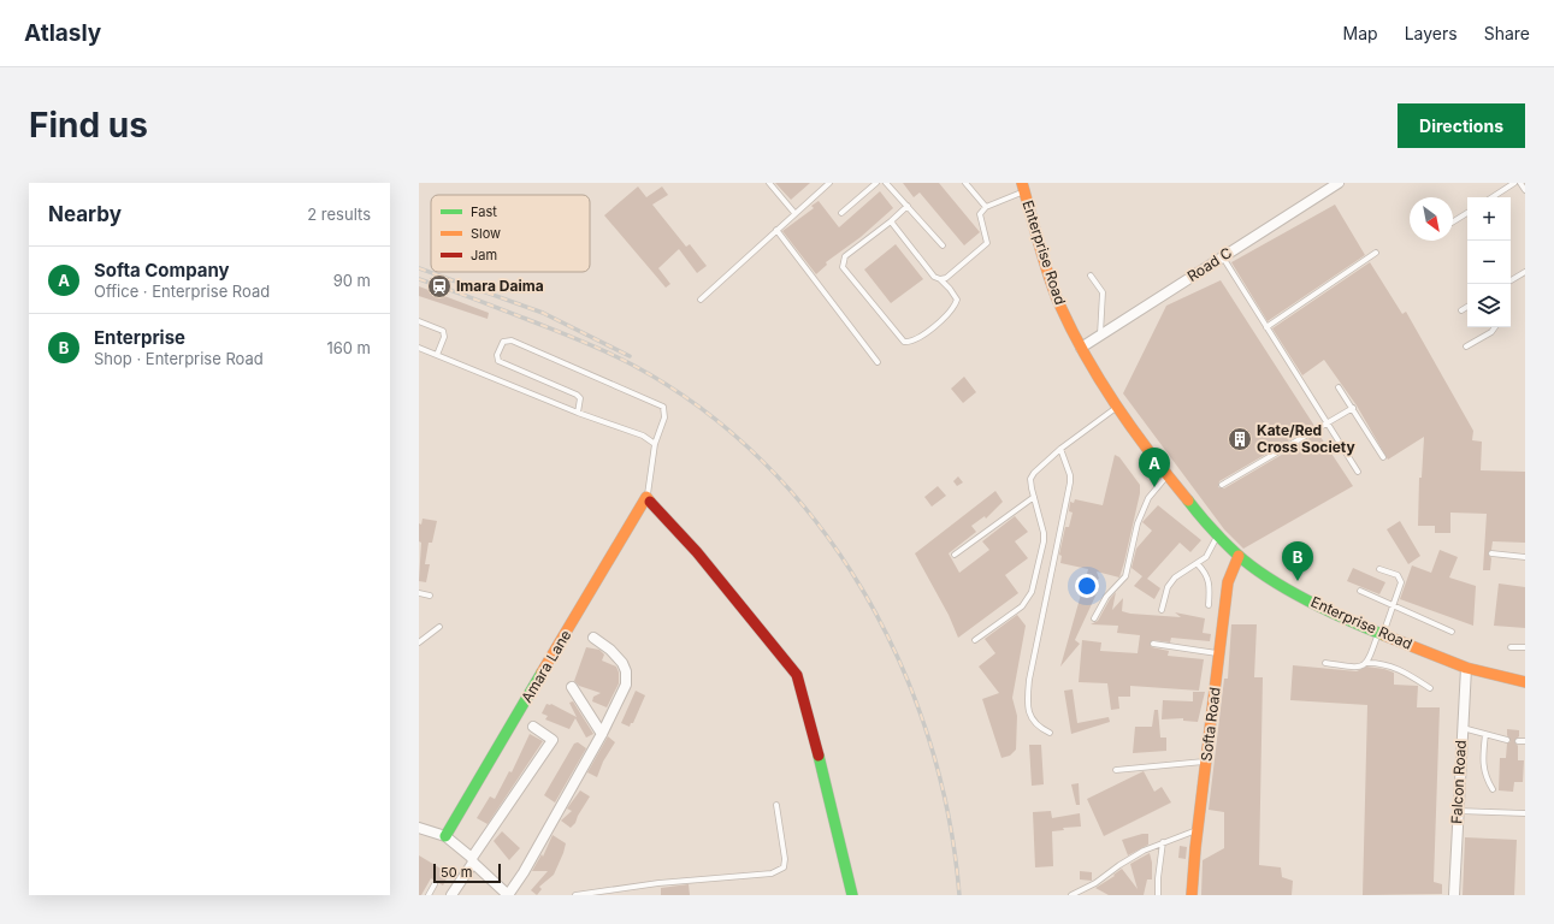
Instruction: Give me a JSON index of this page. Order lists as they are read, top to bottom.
{
  "streets": {
    "street": [
      "Enterprise Road",
      "Road C",
      "Amara Lane",
      "Softa Road",
      "Falcon Road"
    ]
  },
  "crossings": [
    ["Enterprise Road", "Road C"],
    ["Enterprise Road", "Softa Road"],
    ["Enterprise Road", "Falcon Road"]
  ],
  "places": {
    "station": ["Imara Daima"],
    "building": ["Kate/Red Cross Society"]
  },
  "legend": ["Fast", "Slow", "Jam"],
  "scale_bar": "50 m",
  "north": "bottom right",
  "page": {
    "header": "Atlasly",
    "nav": ["Map", "Layers", "Share"],
    "buttons": "Directions",
    "title": "Find us",
    "heading": ["Nearby", "2 results"],
    "map_buttons": ["+", "−"],
    "list": [
      {
        "mark": "A",
        "name": "Softa Company",
        "note": "Office · Enterprise Road",
        "value": "90 m"
      },
      {
        "mark": "B",
        "name": "Enterprise",
        "note": "Shop · Enterprise Road",
        "value": "160 m"
      }
    ],
    "pins": ["A", "B"],
    "scale": "50 m"
  }
}
